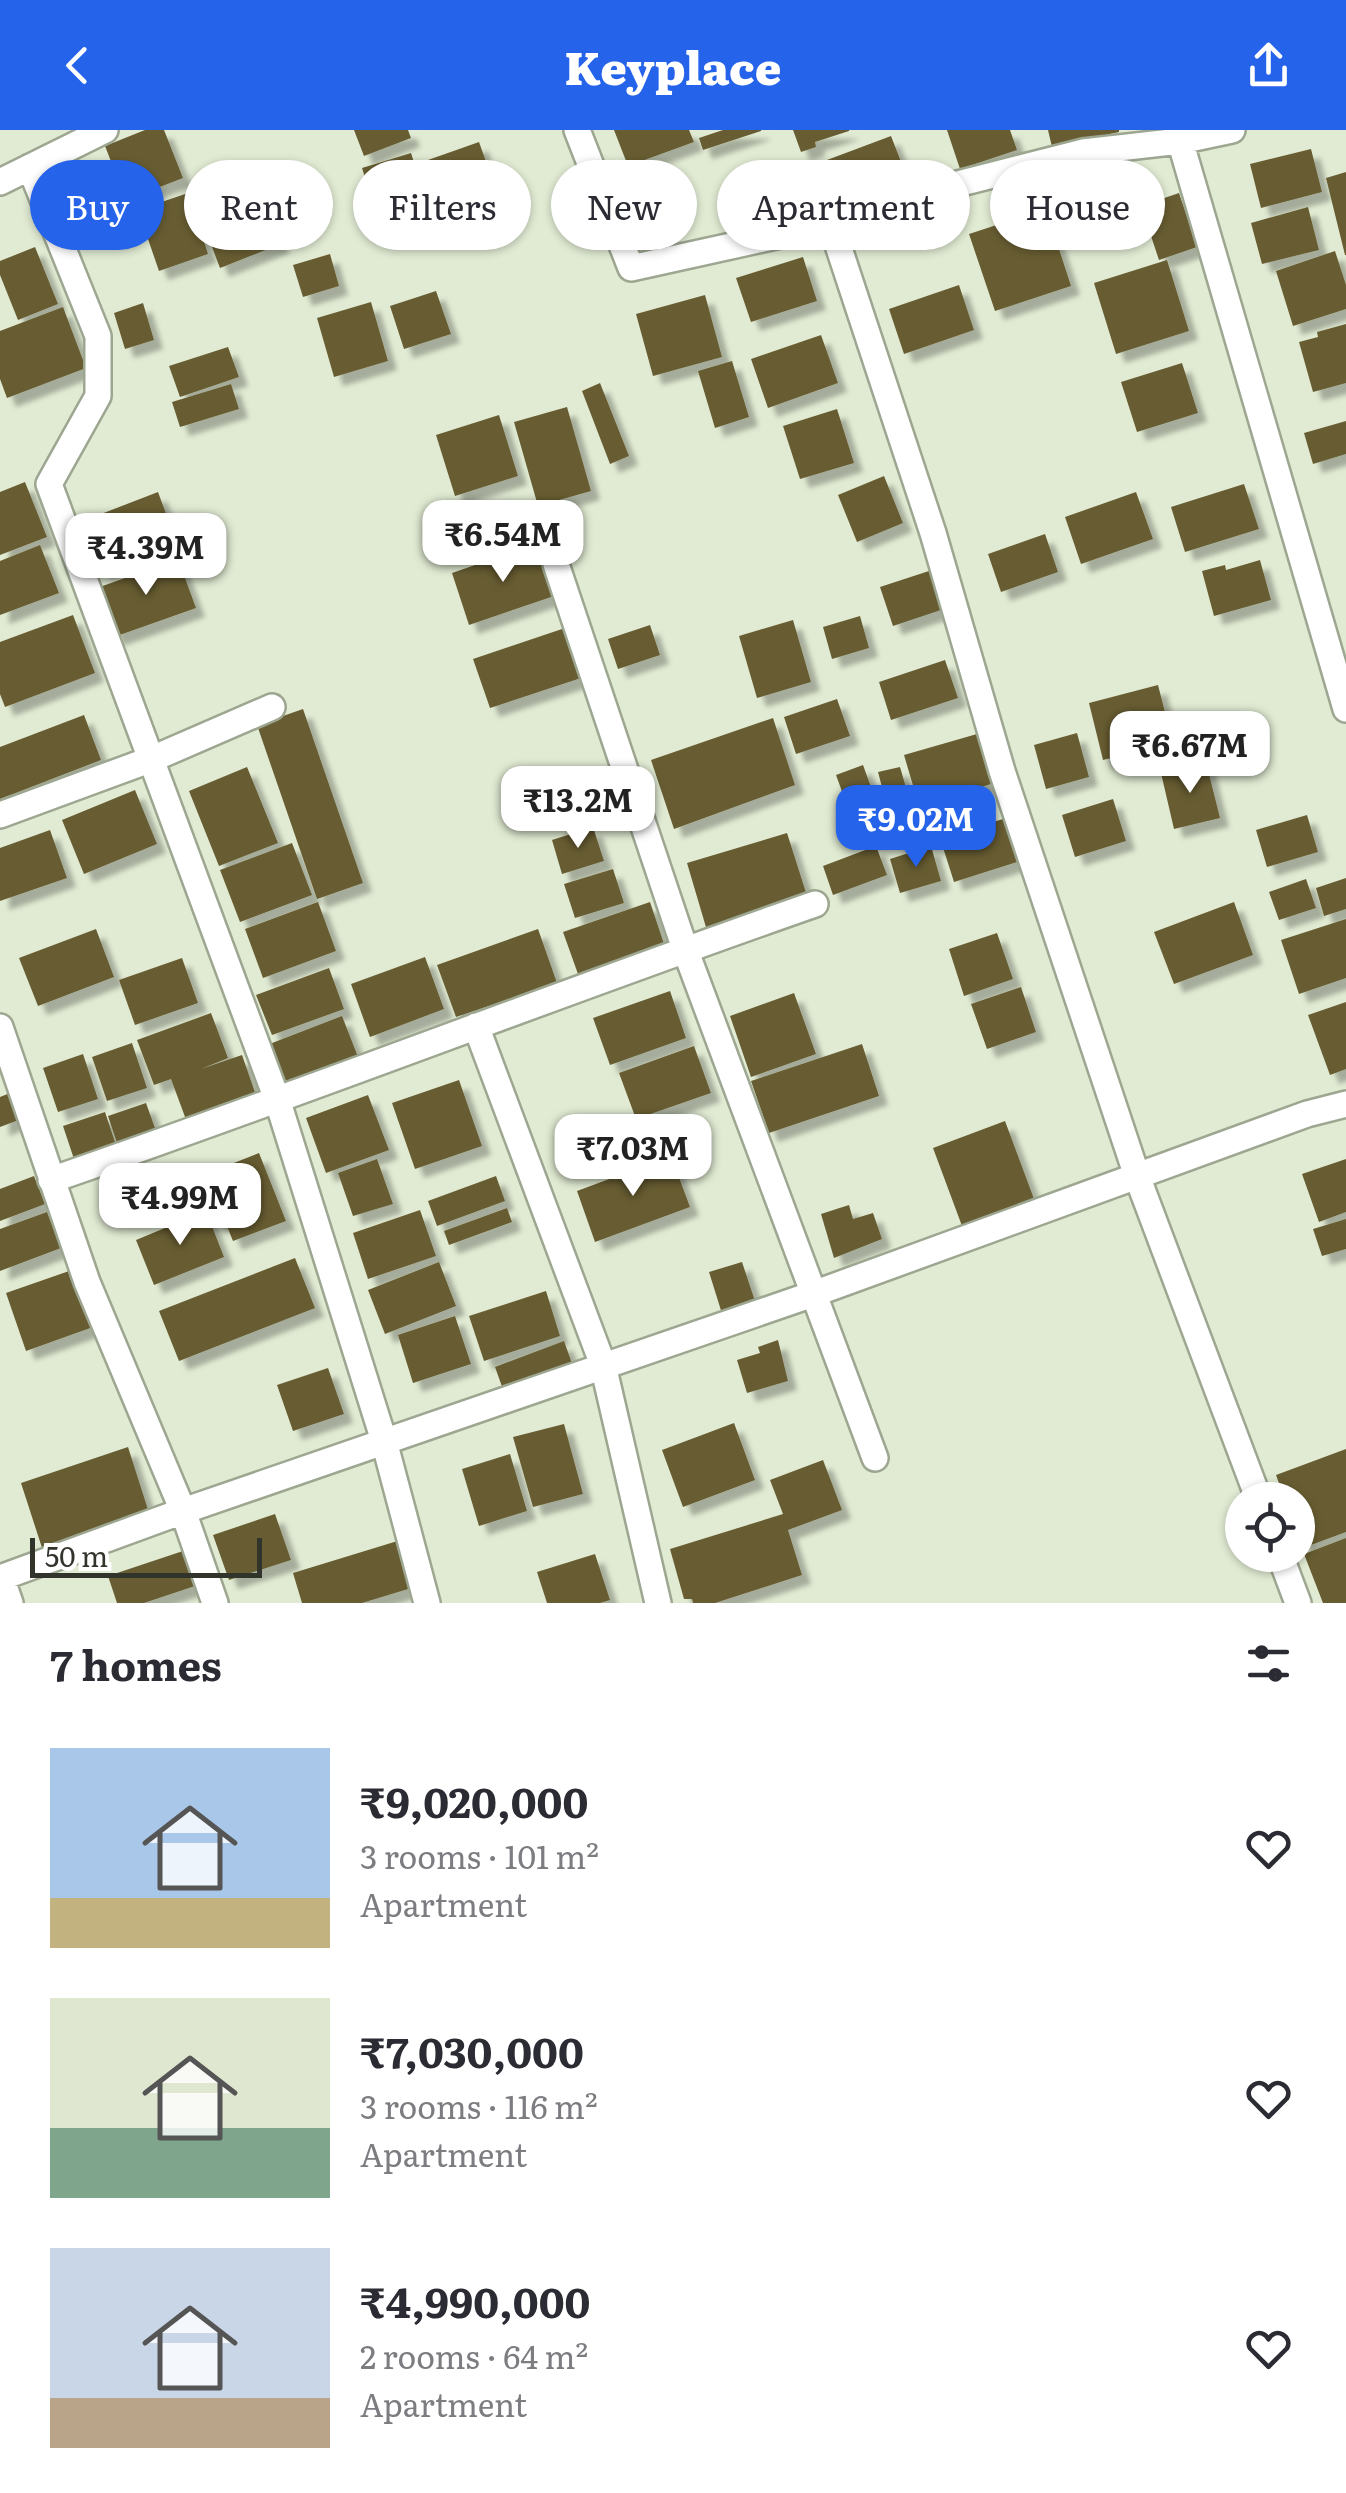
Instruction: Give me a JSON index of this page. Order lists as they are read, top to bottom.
{
  "scale_bar": "50 m",
  "page": {
    "header": "Keyplace",
    "chip": [
      "Buy",
      "Rent",
      "Filters",
      "New",
      "Apartment",
      "House"
    ],
    "price": [
      "₹6.54M",
      "₹4.39M",
      "₹6.67M",
      "₹13.2M",
      "₹9.02M",
      "₹7.03M",
      "₹4.99M"
    ],
    "scale": "50 m",
    "heading": "7 homes",
    "list": [
      {
        "name": "₹9,020,000",
        "note": "3 rooms · 101 m² · Apartment"
      },
      {
        "name": "₹7,030,000",
        "note": "3 rooms · 116 m² · Apartment"
      },
      {
        "name": "₹4,990,000",
        "note": "2 rooms · 64 m² · Apartment"
      }
    ]
  }
}
